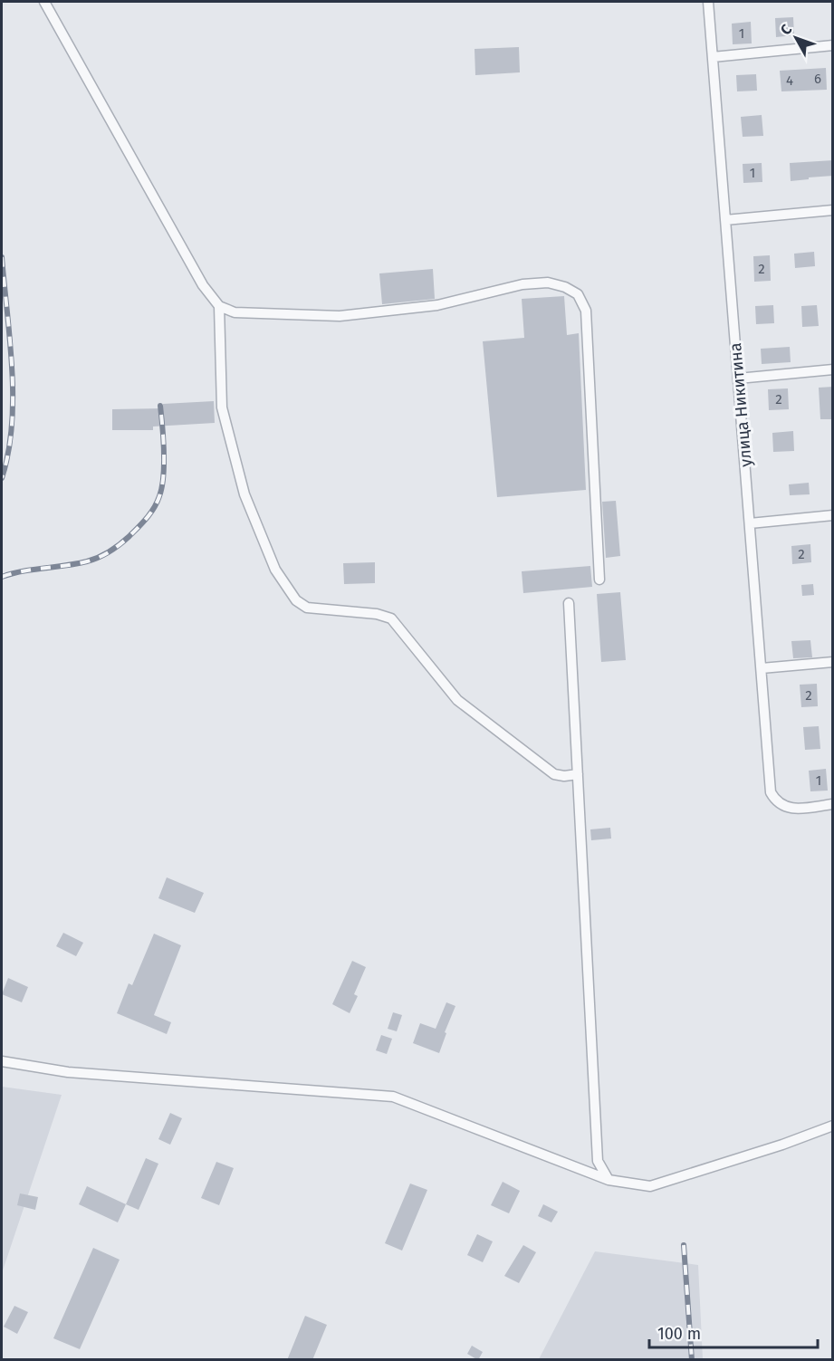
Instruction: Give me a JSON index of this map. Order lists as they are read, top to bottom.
{
  "streets": {
    "street": ["улица Никитина"]
  },
  "house_numbers": [
    "1",
    "6",
    "4",
    "1",
    "2",
    "2",
    "2",
    "2",
    "1"
  ],
  "scale_bar": "100 m",
  "north": "top left"
}
